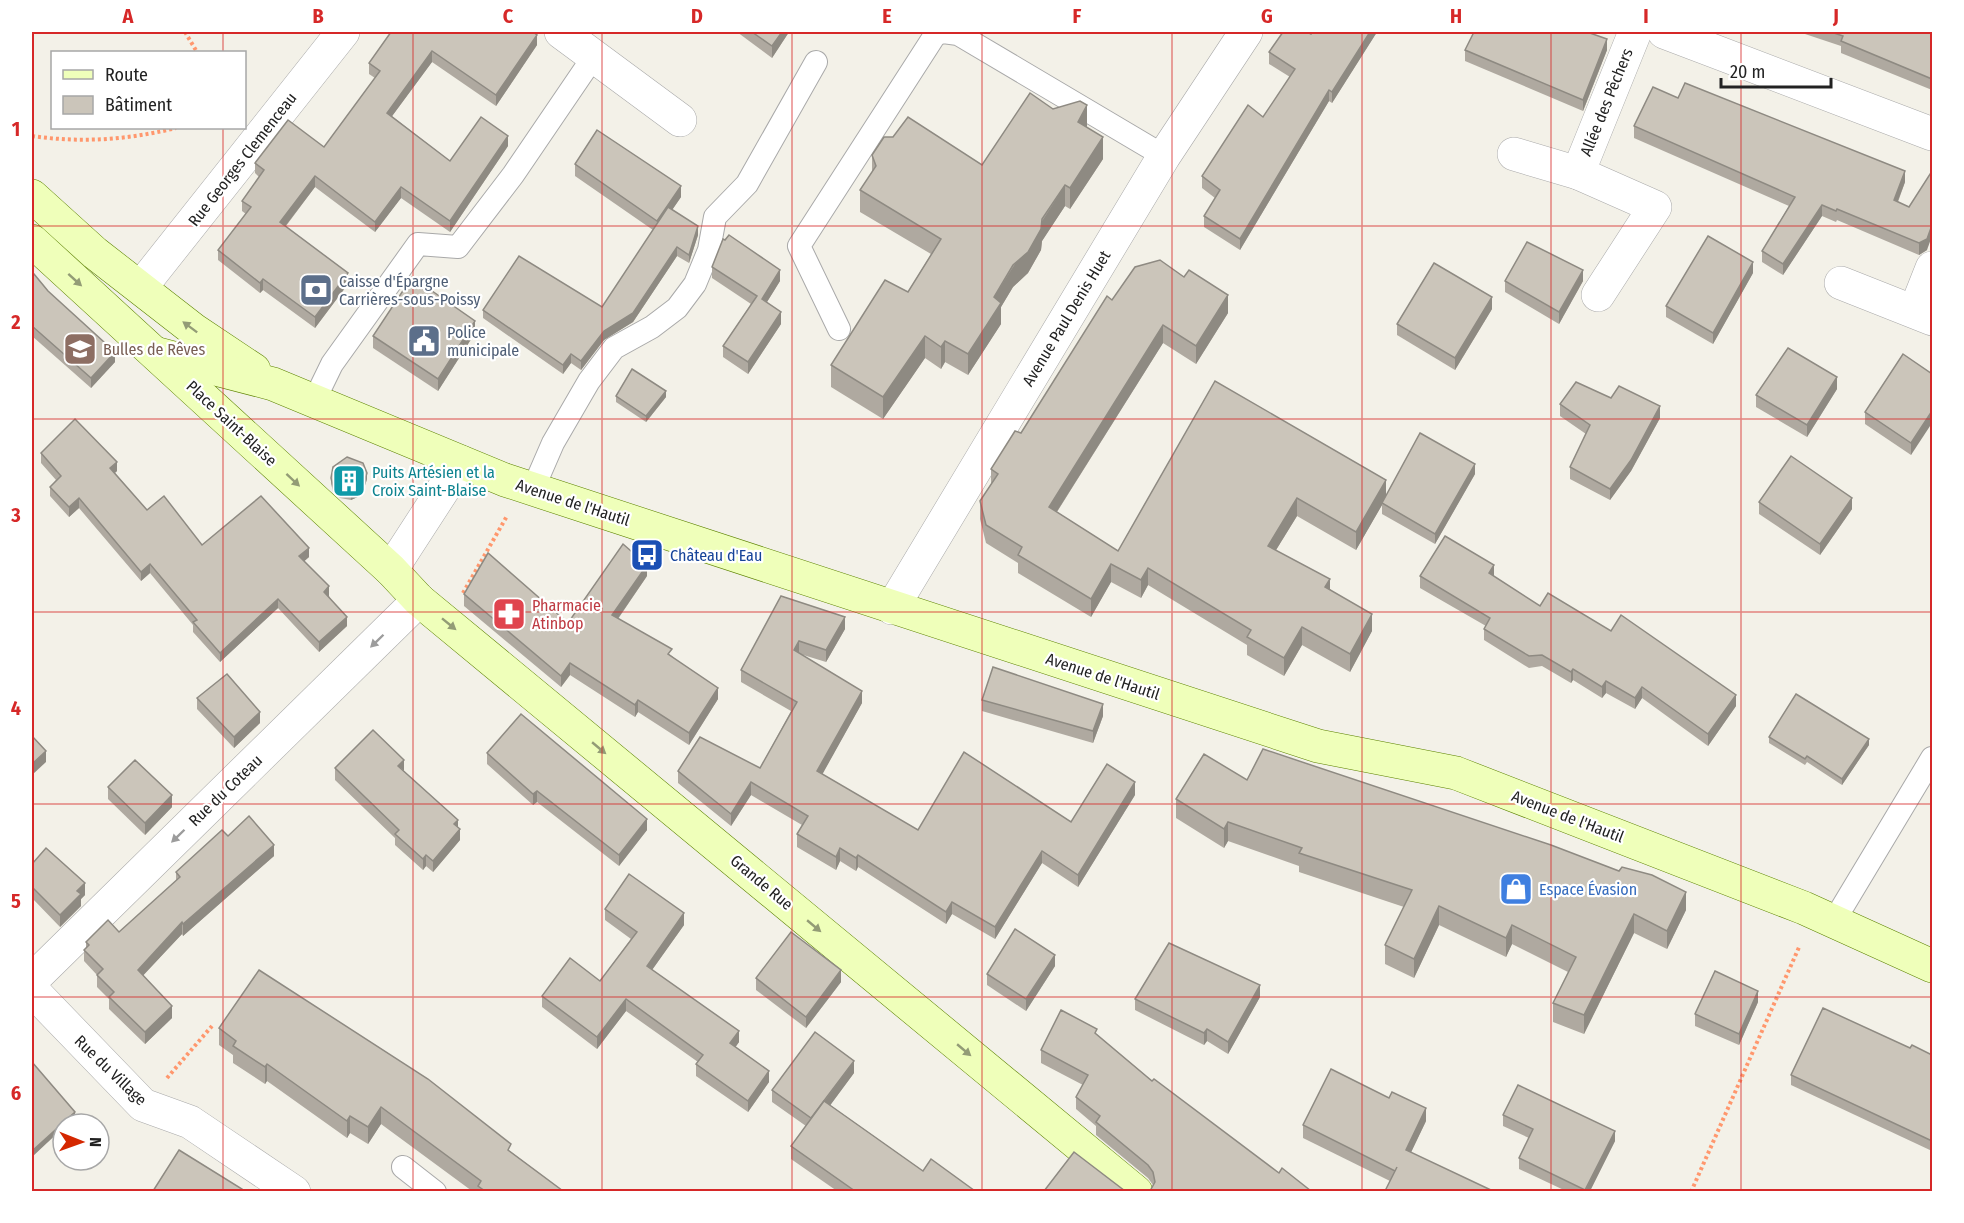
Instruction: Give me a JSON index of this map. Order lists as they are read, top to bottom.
{
  "streets": {
    "street": [
      "Allée des Pêchers",
      "Rue Georges Clemenceau",
      "Avenue Paul Denis Huet",
      "Place Saint-Blaise",
      "Avenue de l'Hautil",
      "Rue du Coteau",
      "Grande Rue",
      "Rue du Village"
    ]
  },
  "crossings": [
    ["Avenue Paul Denis Huet", "Avenue de l'Hautil"],
    ["Place Saint-Blaise", "Avenue de l'Hautil"],
    ["Place Saint-Blaise", "Grande Rue"],
    ["Rue du Coteau", "Grande Rue"]
  ],
  "one_way": ["Rue du Coteau", "Grande Rue"],
  "places": {
    "bank": ["Caisse d'Épargne Carrières-sous-Poissy"],
    "public building": ["Police municipale"],
    "school or university": ["Bulles de Rêves"],
    "building": ["Puits Artésien et la Croix Saint-Blaise"],
    "bus stop": ["Château d'Eau"],
    "pharmacy": ["Pharmacie Atinbop"],
    "shop": ["Espace Évasion"]
  },
  "legend": ["Route", "Bâtiment"],
  "scale_bar": "20 m",
  "north": "right",
  "grid": {
    "columns": [
      "A",
      "B",
      "C",
      "D",
      "E",
      "F",
      "G",
      "H",
      "I",
      "J"
    ],
    "rows": [
      "1",
      "2",
      "3",
      "4",
      "5",
      "6"
    ]
  }
}
